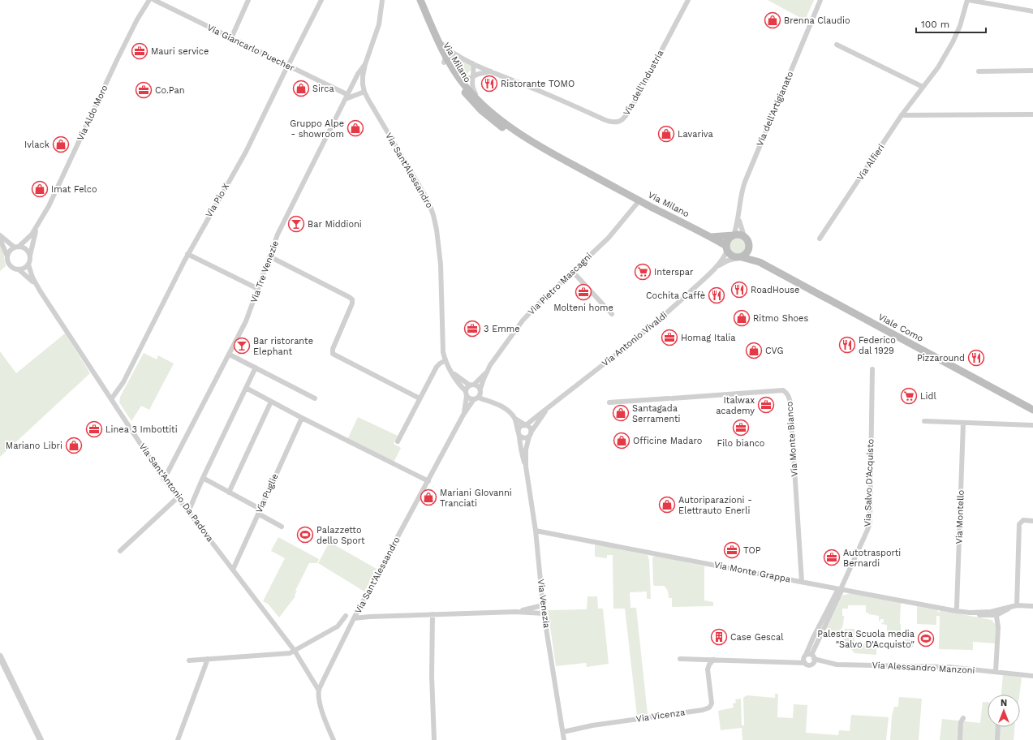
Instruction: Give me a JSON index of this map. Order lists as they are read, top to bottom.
{
  "streets": {
    "main road": ["Via Milano", "Viale Como"],
    "street": [
      "Via Giancarlo Puecher",
      "Via dell'Industria",
      "Via dell'Artigianato",
      "Via Aldo Moro",
      "Via Alfieri",
      "Via Sant'Alessandro",
      "Via Pio X",
      "Via Tre Venezie",
      "Via Pietro Mascagni",
      "Via Antonio Vivaldi",
      "Via Monte Bianco",
      "Via Salvo D'Acquisto",
      "Via Sant'Antonio Da Padova",
      "Via Puglie",
      "Via Montello",
      "Via Monte Grappa",
      "Via Venezia",
      "Via Alessandro Manzoni",
      "Via Vicenza"
    ]
  },
  "crossings": [
    ["Via Giancarlo Puecher", "Via Pio X"],
    ["Via Giancarlo Puecher", "Via Tre Venezie"],
    ["Via Milano", "Via dell'Artigianato"],
    ["Via Milano", "Via Pietro Mascagni"],
    ["Via Milano", "Viale Como"],
    ["Via dell'Artigianato", "Viale Como"],
    ["Via Aldo Moro", "Via Sant'Antonio Da Padova"],
    ["Via Sant'Alessandro", "Via Pietro Mascagni"],
    ["Via Sant'Alessandro", "Via Sant'Antonio Da Padova"],
    ["Via Pio X", "Via Sant'Antonio Da Padova"],
    ["Via Tre Venezie", "Via Sant'Antonio Da Padova"],
    ["Via Antonio Vivaldi", "Via Venezia"],
    ["Via Monte Bianco", "Via Monte Grappa"],
    ["Via Salvo D'Acquisto", "Via Monte Grappa"],
    ["Via Salvo D'Acquisto", "Via Alessandro Manzoni"],
    ["Via Sant'Antonio Da Padova", "Via Puglie"],
    ["Via Montello", "Via Monte Grappa"],
    ["Via Monte Grappa", "Via Venezia"],
    ["Via Venezia", "Via Vicenza"]
  ],
  "places": {
    "shop": [
      "Brenna Claudio",
      "Sirca",
      "Gruppo Alpe - showroom",
      "Lavariva",
      "Ivlack",
      "Imat Felco",
      "Ritmo Shoes",
      "CVG",
      "Santagada Serramenti",
      "Officine Madaro",
      "Mariano Libri",
      "Mariani GIovanni Tranciati",
      "Autoriparazioni - Elettrauto Enerli"
    ],
    "office": [
      "Mauri service",
      "Co.Pan",
      "Molteni home",
      "3 Emme",
      "Homag Italia",
      "Italwax academy",
      "Filo bianco",
      "Linea 3 Imbottiti",
      "TOP",
      "Autotrasporti Bernardi"
    ],
    "restaurant": [
      "Ristorante TOMO",
      "RoadHouse",
      "Cochita Caffè",
      "Federico dal 1929",
      "Pizzaround"
    ],
    "bar": ["Bar Middioni", "Bar ristorante Elephant"],
    "supermarket": ["Interspar", "Lidl"],
    "sports": ["Palazzetto dello Sport", "Palestra Scuola media \"Salvo D'Acquisto\""],
    "building": ["Case Gescal"]
  },
  "scale_bar": "100 m",
  "north": "top"
}
